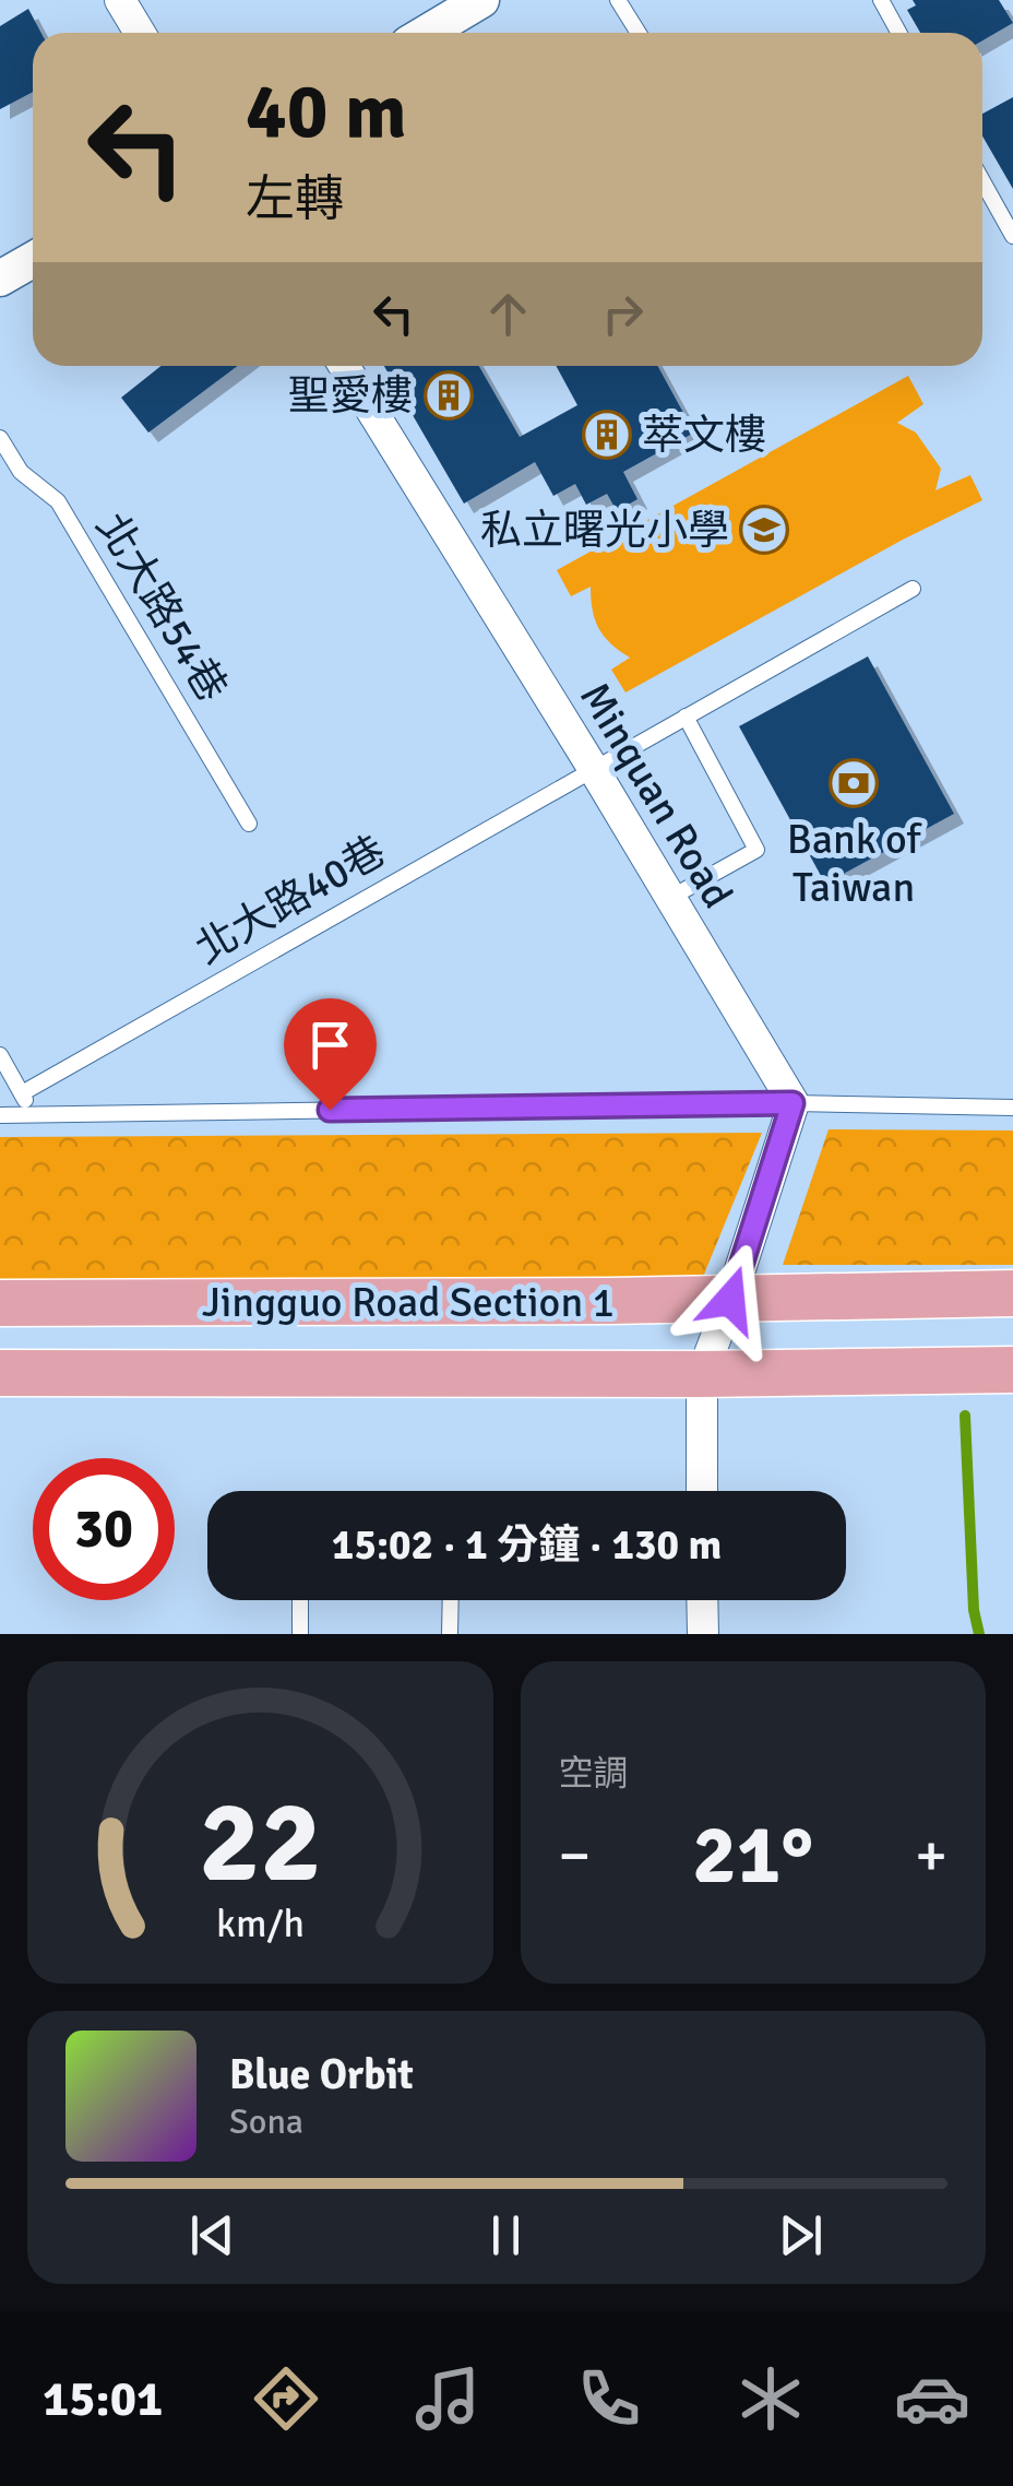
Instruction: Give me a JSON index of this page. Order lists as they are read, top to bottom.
{
  "streets": {
    "main road": ["Jingguo Road Section 1"],
    "street": ["Minquan Road"],
    "lane": ["北大路54巷", "北大路40巷"]
  },
  "crossings": [
    ["Minquan Road", "北大路40巷"]
  ],
  "places": {
    "building": ["聖愛樓", "萃文樓"],
    "school or university": ["私立曙光小學"],
    "bank": ["Bank of Taiwan"]
  },
  "page": {
    "turn": ["40 m", "左轉"],
    "limit": "30",
    "trip": "15:02 · 1 分鐘 · 130 m",
    "tile": "空調",
    "heat": ["−", "21°", "+"],
    "song": ["Blue Orbit", "Sona"],
    "tabs": "15:01",
    "gauge": ["22", "km/h"]
  }
}
